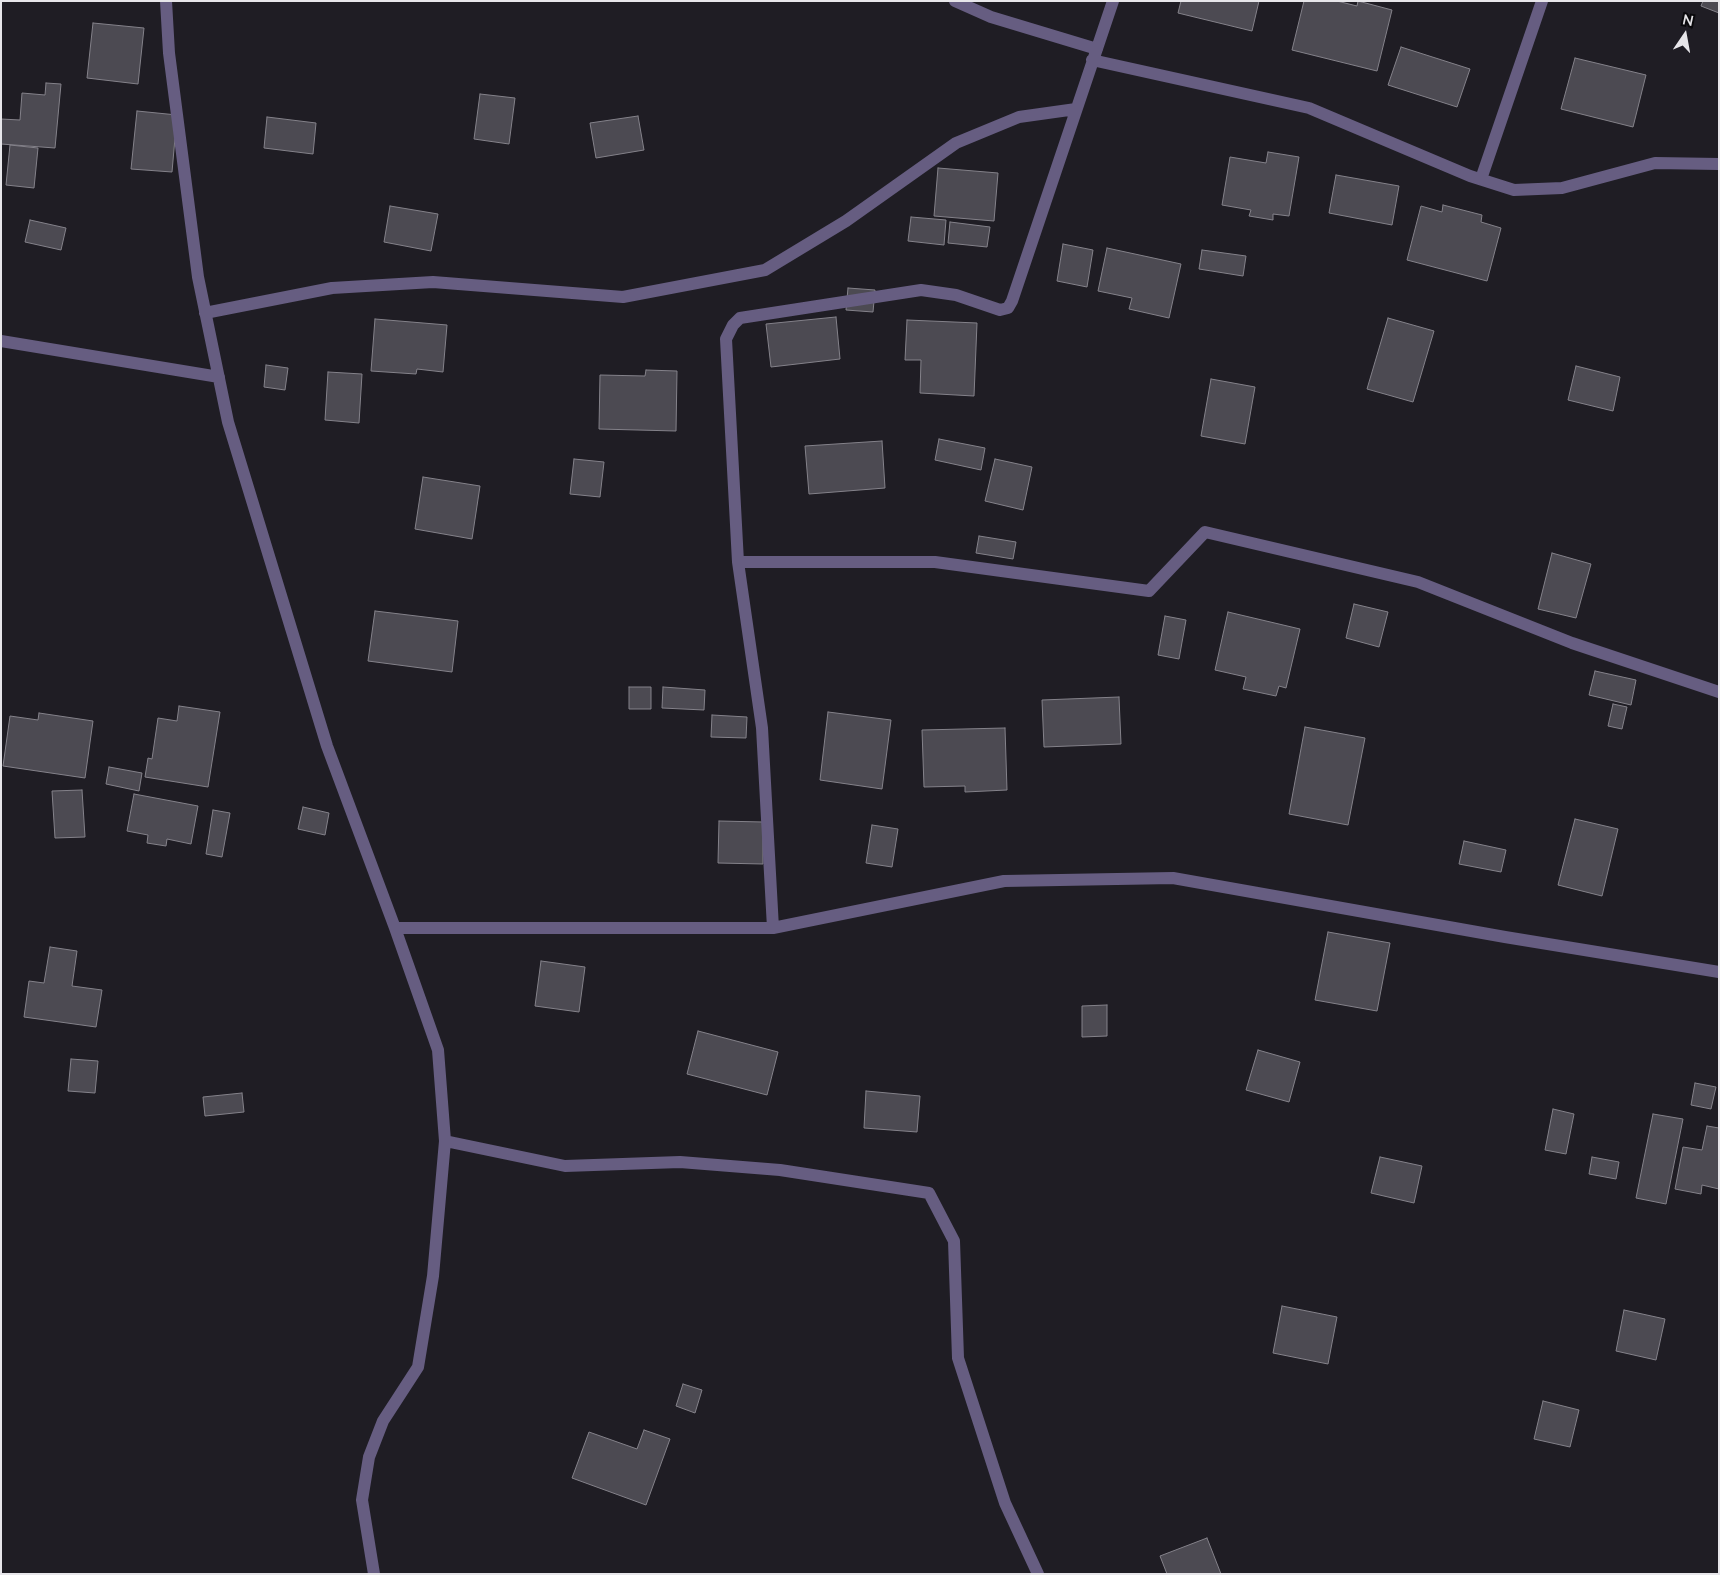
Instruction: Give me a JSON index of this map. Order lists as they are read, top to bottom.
{
  "north": "top"
}
